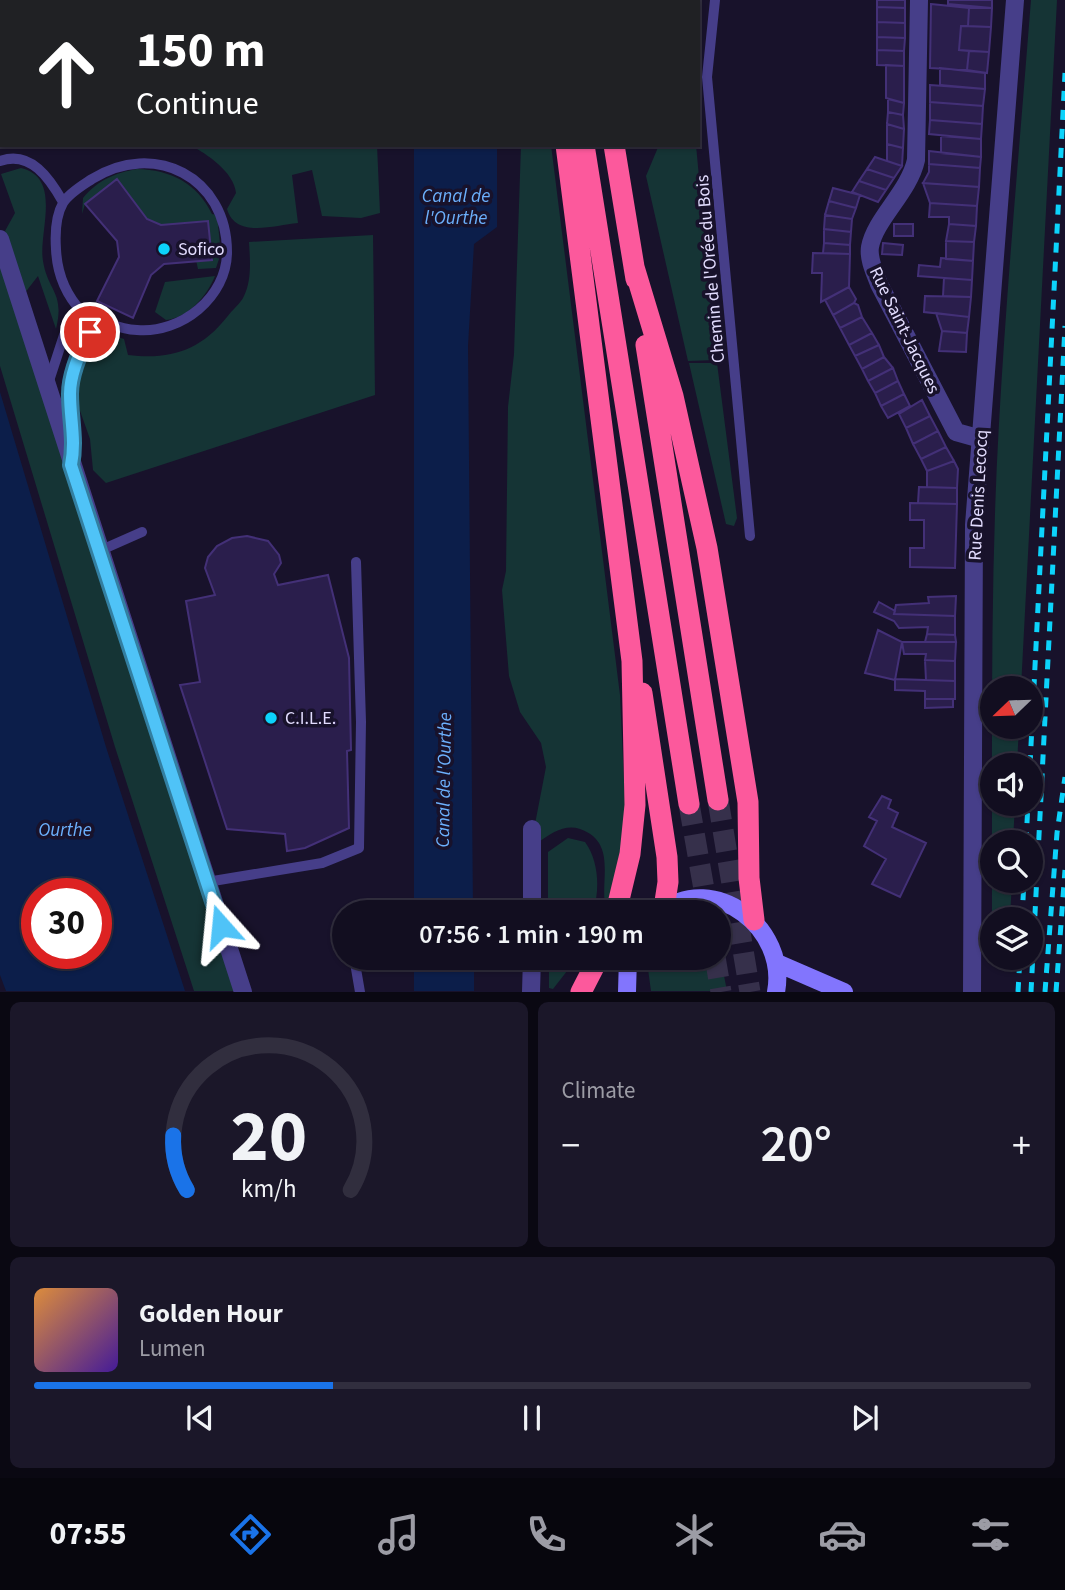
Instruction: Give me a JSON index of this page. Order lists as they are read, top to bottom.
{
  "streets": {
    "street": ["Rue Saint-Jacques", "Rue Denis Lecocq"],
    "lane": ["Chemin de l'Orée du Bois"]
  },
  "crossings": [
    ["Rue Saint-Jacques", "Rue Denis Lecocq"]
  ],
  "water": ["Canal de l'Ourthe", "Ourthe"],
  "places": ["Sofico", "C.I.L.E."],
  "north": "bottom left",
  "page": {
    "turn": ["150 m", "Continue"],
    "limit": "30",
    "trip": "07:56 · 1 min · 190 m",
    "tile": "Climate",
    "heat": ["−", "20°", "+"],
    "song": ["Golden Hour", "Lumen"],
    "tabs": "07:55",
    "gauge": ["20", "km/h"]
  }
}
